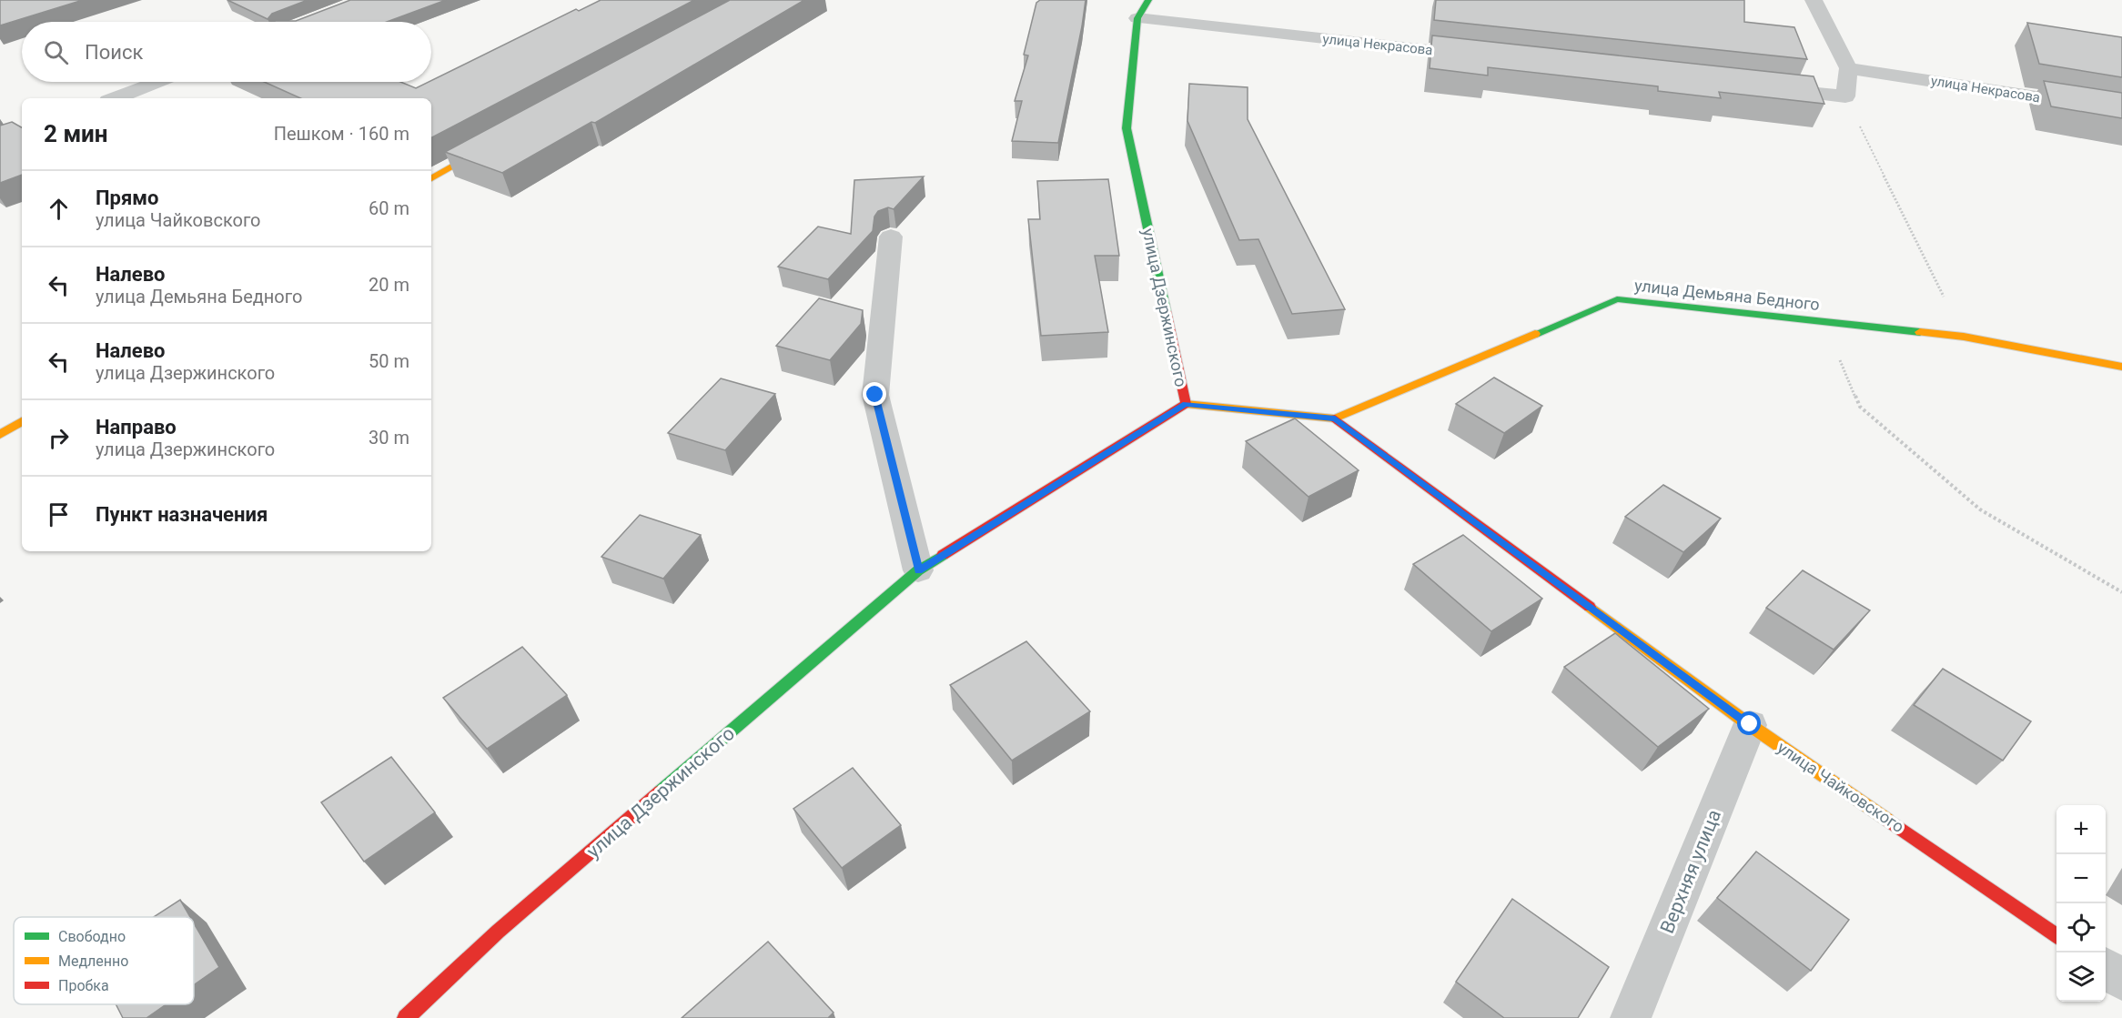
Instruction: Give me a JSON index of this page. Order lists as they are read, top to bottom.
{
  "streets": {
    "street": [
      "улица Некрасова",
      "улица Демьяна Бедного",
      "улица Дзержинского",
      "улица Чайковского",
      "Верхняя улица"
    ]
  },
  "crossings": [
    ["улица Некрасова", "улица Дзержинского"],
    ["улица Демьяна Бедного", "улица Дзержинского"],
    ["улица Демьяна Бедного", "улица Чайковского"],
    ["улица Чайковского", "Верхняя улица"]
  ],
  "legend": ["Свободно", "Медленно", "Пробка"],
  "page": {
    "search": "Поиск",
    "heading": ["2 мин", "Пешком · 160 m"],
    "list": [
      ["Прямо", "улица Чайковского", "60 m"],
      ["Налево", "улица Демьяна Бедного", "20 m"],
      ["Налево", "улица Дзержинского", "50 m"],
      ["Направо", "улица Дзержинского", "30 m"],
      "Пункт назначения"
    ],
    "map_buttons": ["+", "−"]
  }
}
